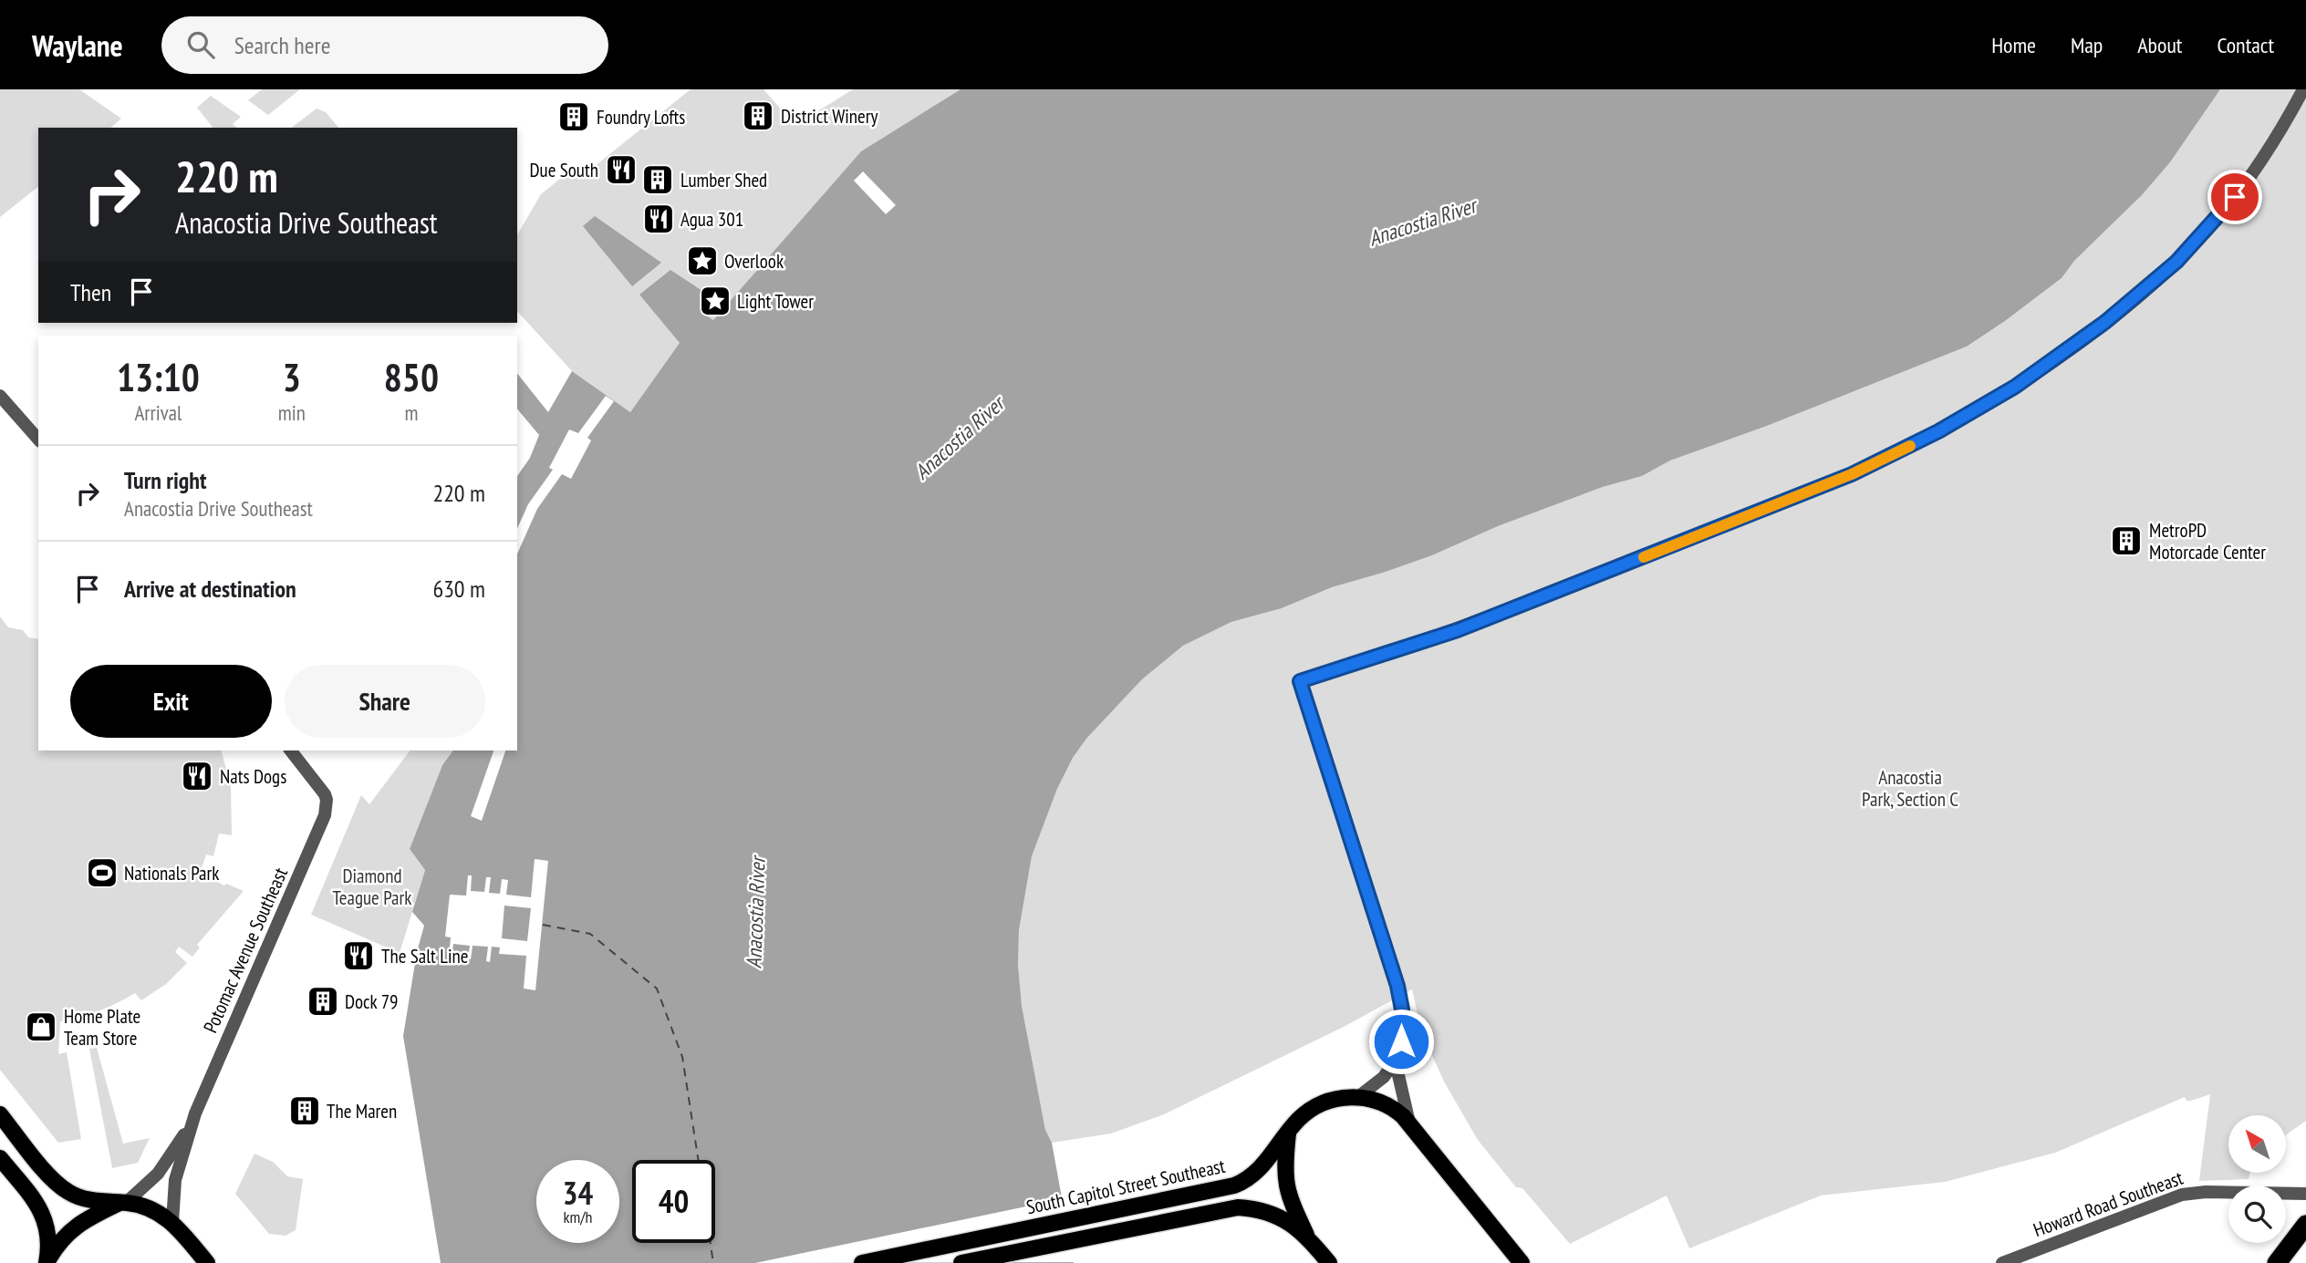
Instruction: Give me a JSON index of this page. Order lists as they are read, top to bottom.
{
  "streets": {
    "main road": ["South Capitol Street Southeast"],
    "street": ["Potomac Avenue Southeast", "Howard Road Southeast"]
  },
  "water": ["Anacostia River"],
  "parks": ["Anacostia Park, Section C", "Diamond Teague Park"],
  "places": {
    "building": [
      "District Winery",
      "Foundry Lofts",
      "Lumber Shed",
      "MetroPD Motorcade Center",
      "Dock 79",
      "The Maren"
    ],
    "restaurant": [
      "Due South",
      "Agua 301",
      "Nats Dogs",
      "The Salt Line"
    ],
    "place": ["Overlook", "Light Tower"],
    "sports": ["Nationals Park"],
    "shop": ["Home Plate Team Store"]
  },
  "north": "top left",
  "page": {
    "header": "Waylane",
    "search": "Search here",
    "nav": [
      "Home",
      "Map",
      "About",
      "Contact"
    ],
    "turn": ["220 m", "Anacostia Drive Southeast"],
    "then": "Then",
    "eta": [
      "13:10",
      "Arrival",
      "3",
      "min",
      "850",
      "m"
    ],
    "list": [
      {
        "name": "Turn right",
        "note": "Anacostia Drive Southeast",
        "value": "220 m"
      },
      {
        "name": "Arrive at destination",
        "value": "630 m"
      }
    ],
    "buttons": ["Exit", "Share"],
    "speed": "34 km/h",
    "limit": "40"
  }
}
